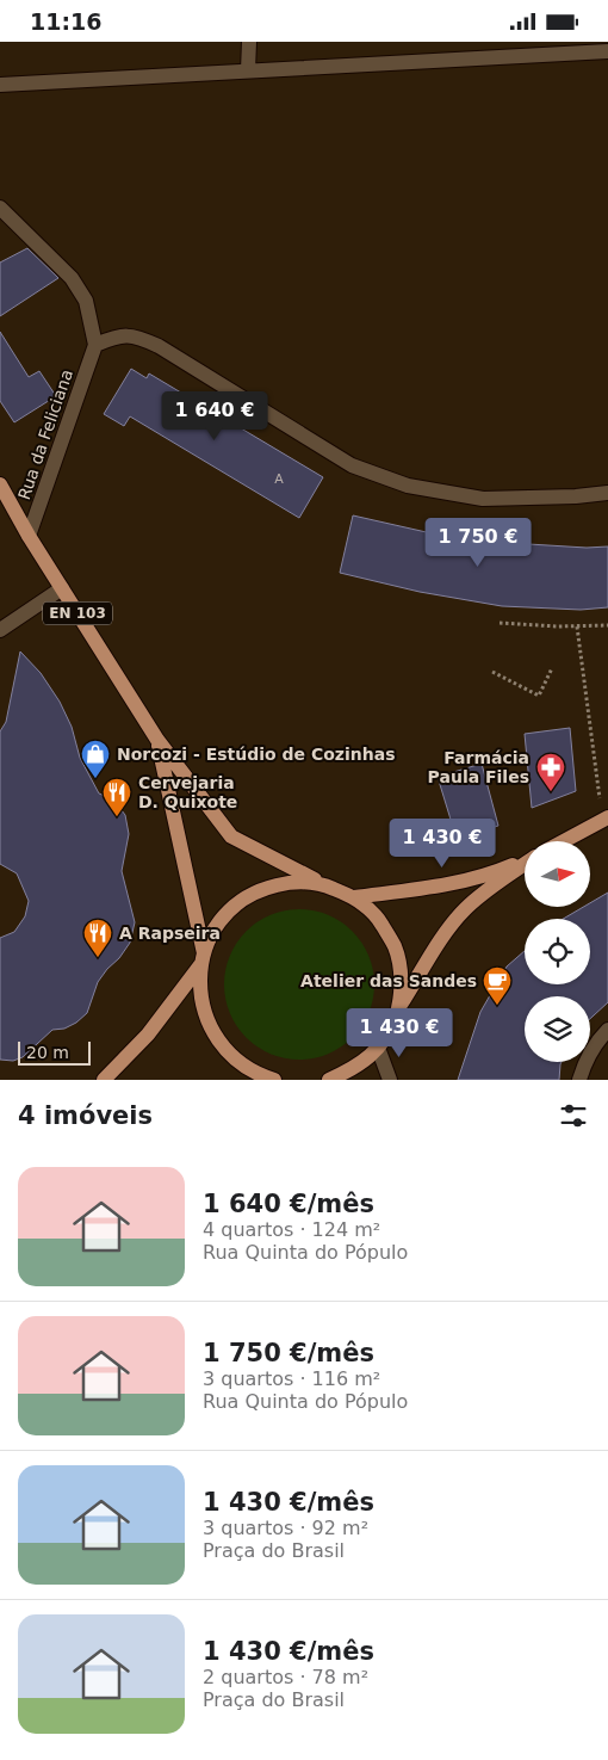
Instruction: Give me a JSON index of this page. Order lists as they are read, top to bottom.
{
  "streets": {
    "main road": ["EN 103"],
    "street": ["Rua da Feliciana"]
  },
  "crossings": [
    ["Rua da Feliciana", "EN 103"]
  ],
  "places": {
    "shop": ["Norcozi - Estúdio de Cozinhas"],
    "pharmacy": ["Farmácia Paula Files"],
    "restaurant": ["Cervejaria D. Quixote", "A Rapseira"],
    "cafe": ["Atelier das Sandes"]
  },
  "house_numbers": ["A"],
  "scale_bar": "20 m",
  "north": "right",
  "page": {
    "status": "11:16",
    "price": [
      "1 640 €",
      "1 750 €",
      "1 430 €",
      "1 430 €"
    ],
    "scale": "20 m",
    "heading": "4 imóveis",
    "list": [
      {
        "name": "1 640 €/mês",
        "note": "4 quartos · 124 m² · Rua Quinta do Pópulo"
      },
      {
        "name": "1 750 €/mês",
        "note": "3 quartos · 116 m² · Rua Quinta do Pópulo"
      },
      {
        "name": "1 430 €/mês",
        "note": "3 quartos · 92 m² · Praça do Brasil"
      },
      {
        "name": "1 430 €/mês",
        "note": "2 quartos · 78 m² · Praça do Brasil"
      }
    ]
  }
}
